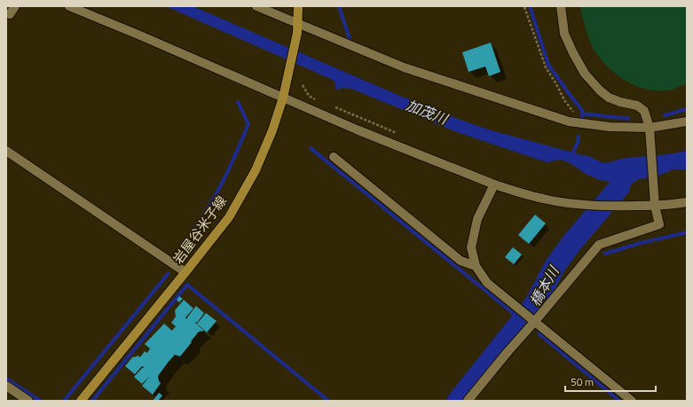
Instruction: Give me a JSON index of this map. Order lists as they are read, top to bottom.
{
  "streets": {
    "main road": ["岩屋谷米子線"]
  },
  "water": ["加茂川", "橋本川"],
  "scale_bar": "50 m"
}
